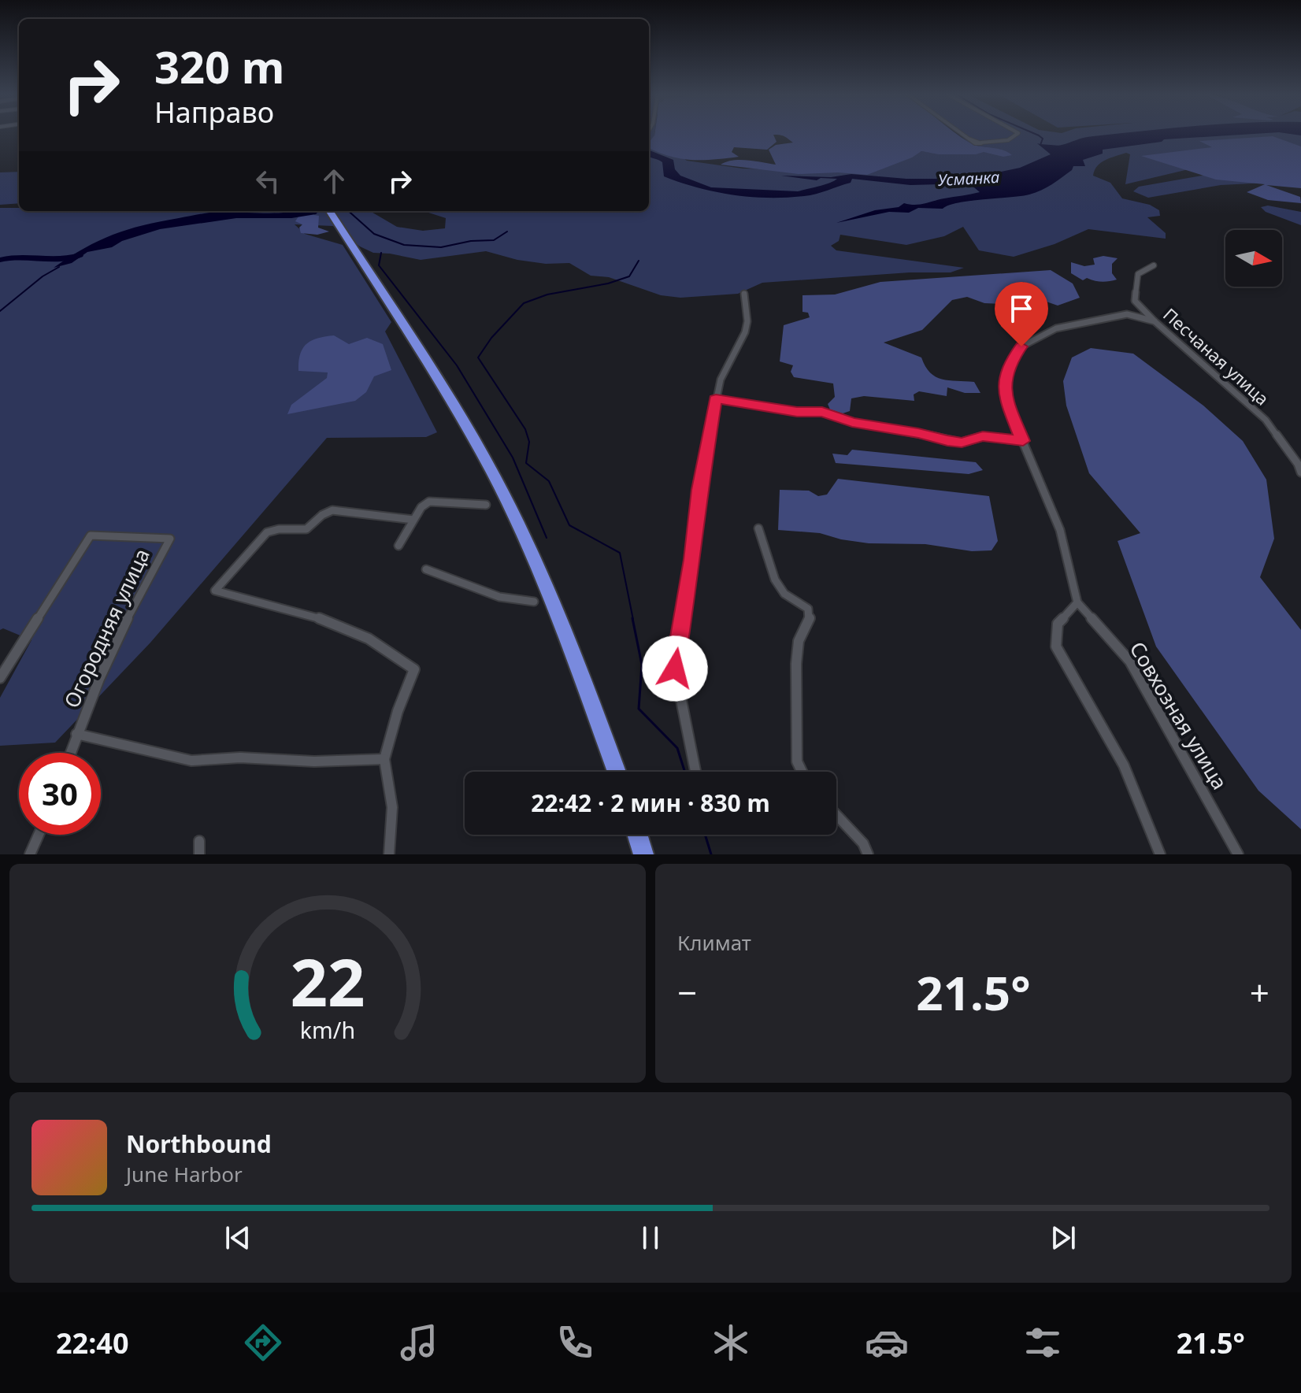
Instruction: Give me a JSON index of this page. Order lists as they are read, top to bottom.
{
  "streets": {
    "street": ["Песчаная улица", "Огородняя улица", "Совхозная улица"]
  },
  "crossings": [
    ["Песчаная улица", "Совхозная улица"]
  ],
  "water": ["Усманка"],
  "north": "right",
  "page": {
    "turn": ["320 m", "Направо"],
    "limit": "30",
    "trip": "22:42 · 2 мин · 830 m",
    "tile": "Климат",
    "heat": ["−", "21.5°", "+"],
    "song": ["Northbound", "June Harbor"],
    "tabs": ["22:40", "21.5°"],
    "gauge": ["22", "km/h"]
  }
}
